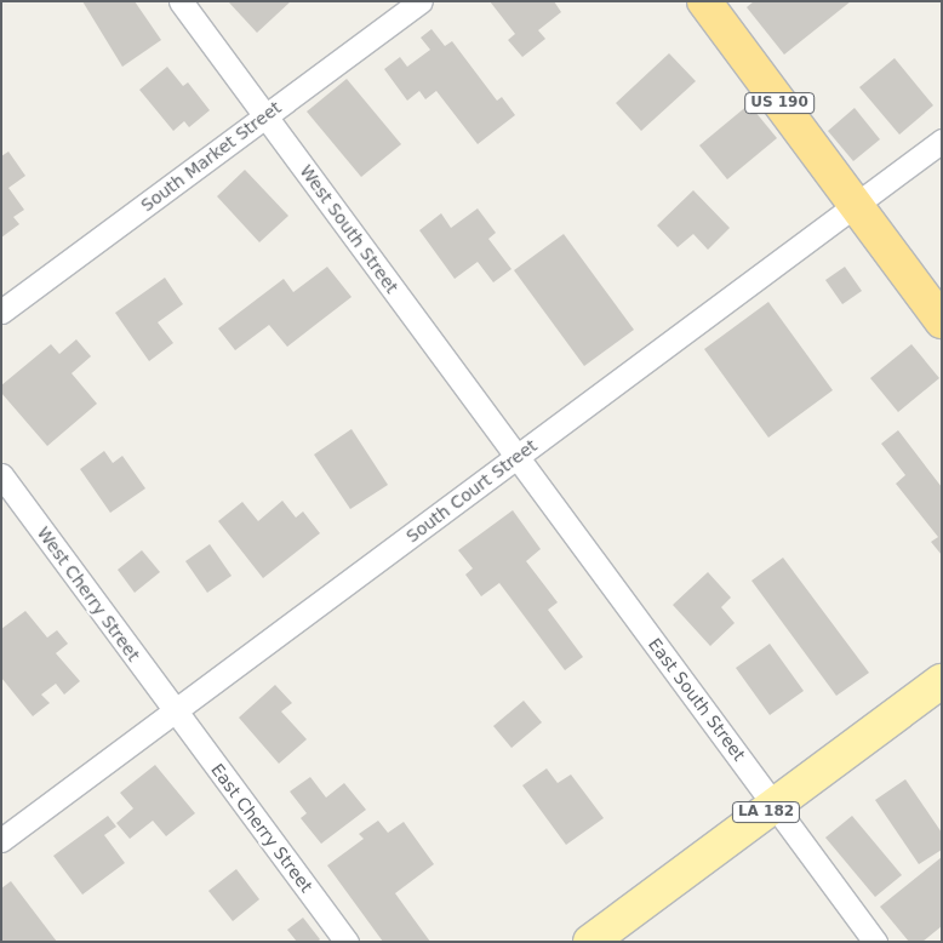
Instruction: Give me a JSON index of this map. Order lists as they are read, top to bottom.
{
  "streets": {
    "highway": ["US 190"],
    "main road": ["LA 182"],
    "street": [
      "South Market Street",
      "West South Street",
      "South Court Street",
      "West Cherry Street",
      "East South Street",
      "East Cherry Street"
    ]
  },
  "crossings": [
    ["US 190", "South Court Street"],
    ["South Market Street", "West South Street"],
    ["West South Street", "South Court Street"],
    ["West South Street", "East South Street"],
    ["South Court Street", "West Cherry Street"],
    ["South Court Street", "East South Street"],
    ["South Court Street", "East Cherry Street"],
    ["West Cherry Street", "East Cherry Street"],
    ["East South Street", "LA 182"]
  ]
}
